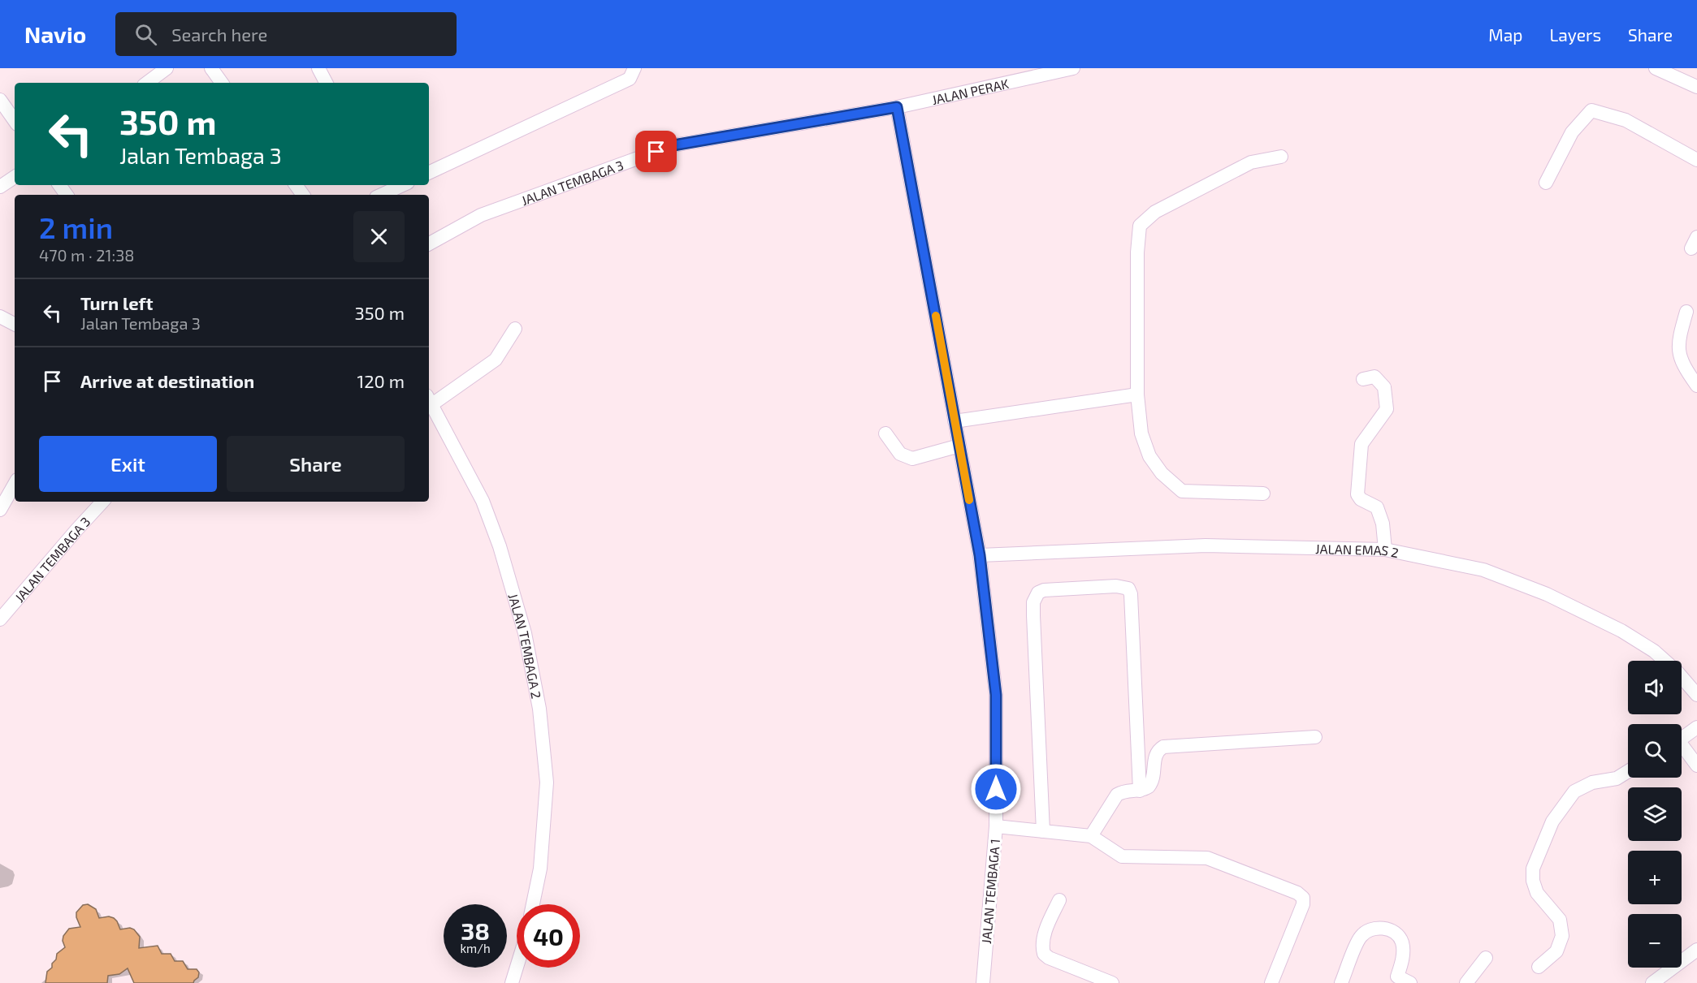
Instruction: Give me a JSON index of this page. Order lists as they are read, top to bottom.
{
  "streets": {
    "street": [
      "JALAN PERAK",
      "JALAN TEMBAGA 3",
      "JALAN EMAS 2",
      "JALAN TEMBAGA 2",
      "JALAN TEMBAGA 1"
    ]
  },
  "crossings": [
    ["JALAN PERAK", "JALAN TEMBAGA 3"],
    ["JALAN PERAK", "JALAN TEMBAGA 1"],
    ["JALAN TEMBAGA 3", "JALAN TEMBAGA 1"],
    ["JALAN EMAS 2", "JALAN TEMBAGA 1"]
  ],
  "page": {
    "header": "Navio",
    "search": "Search here",
    "nav": ["Map", "Layers", "Share"],
    "turn": ["350 m", "Jalan Tembaga 3"],
    "heading": ["2 min", "470 m · 21:38"],
    "list": [
      {
        "name": "Turn left",
        "note": "Jalan Tembaga 3",
        "value": "350 m"
      },
      {
        "name": "Arrive at destination",
        "value": "120 m"
      }
    ],
    "buttons": ["Exit", "Share"],
    "map_buttons": ["+", "−"],
    "speed": "38 km/h",
    "limit": "40"
  }
}
